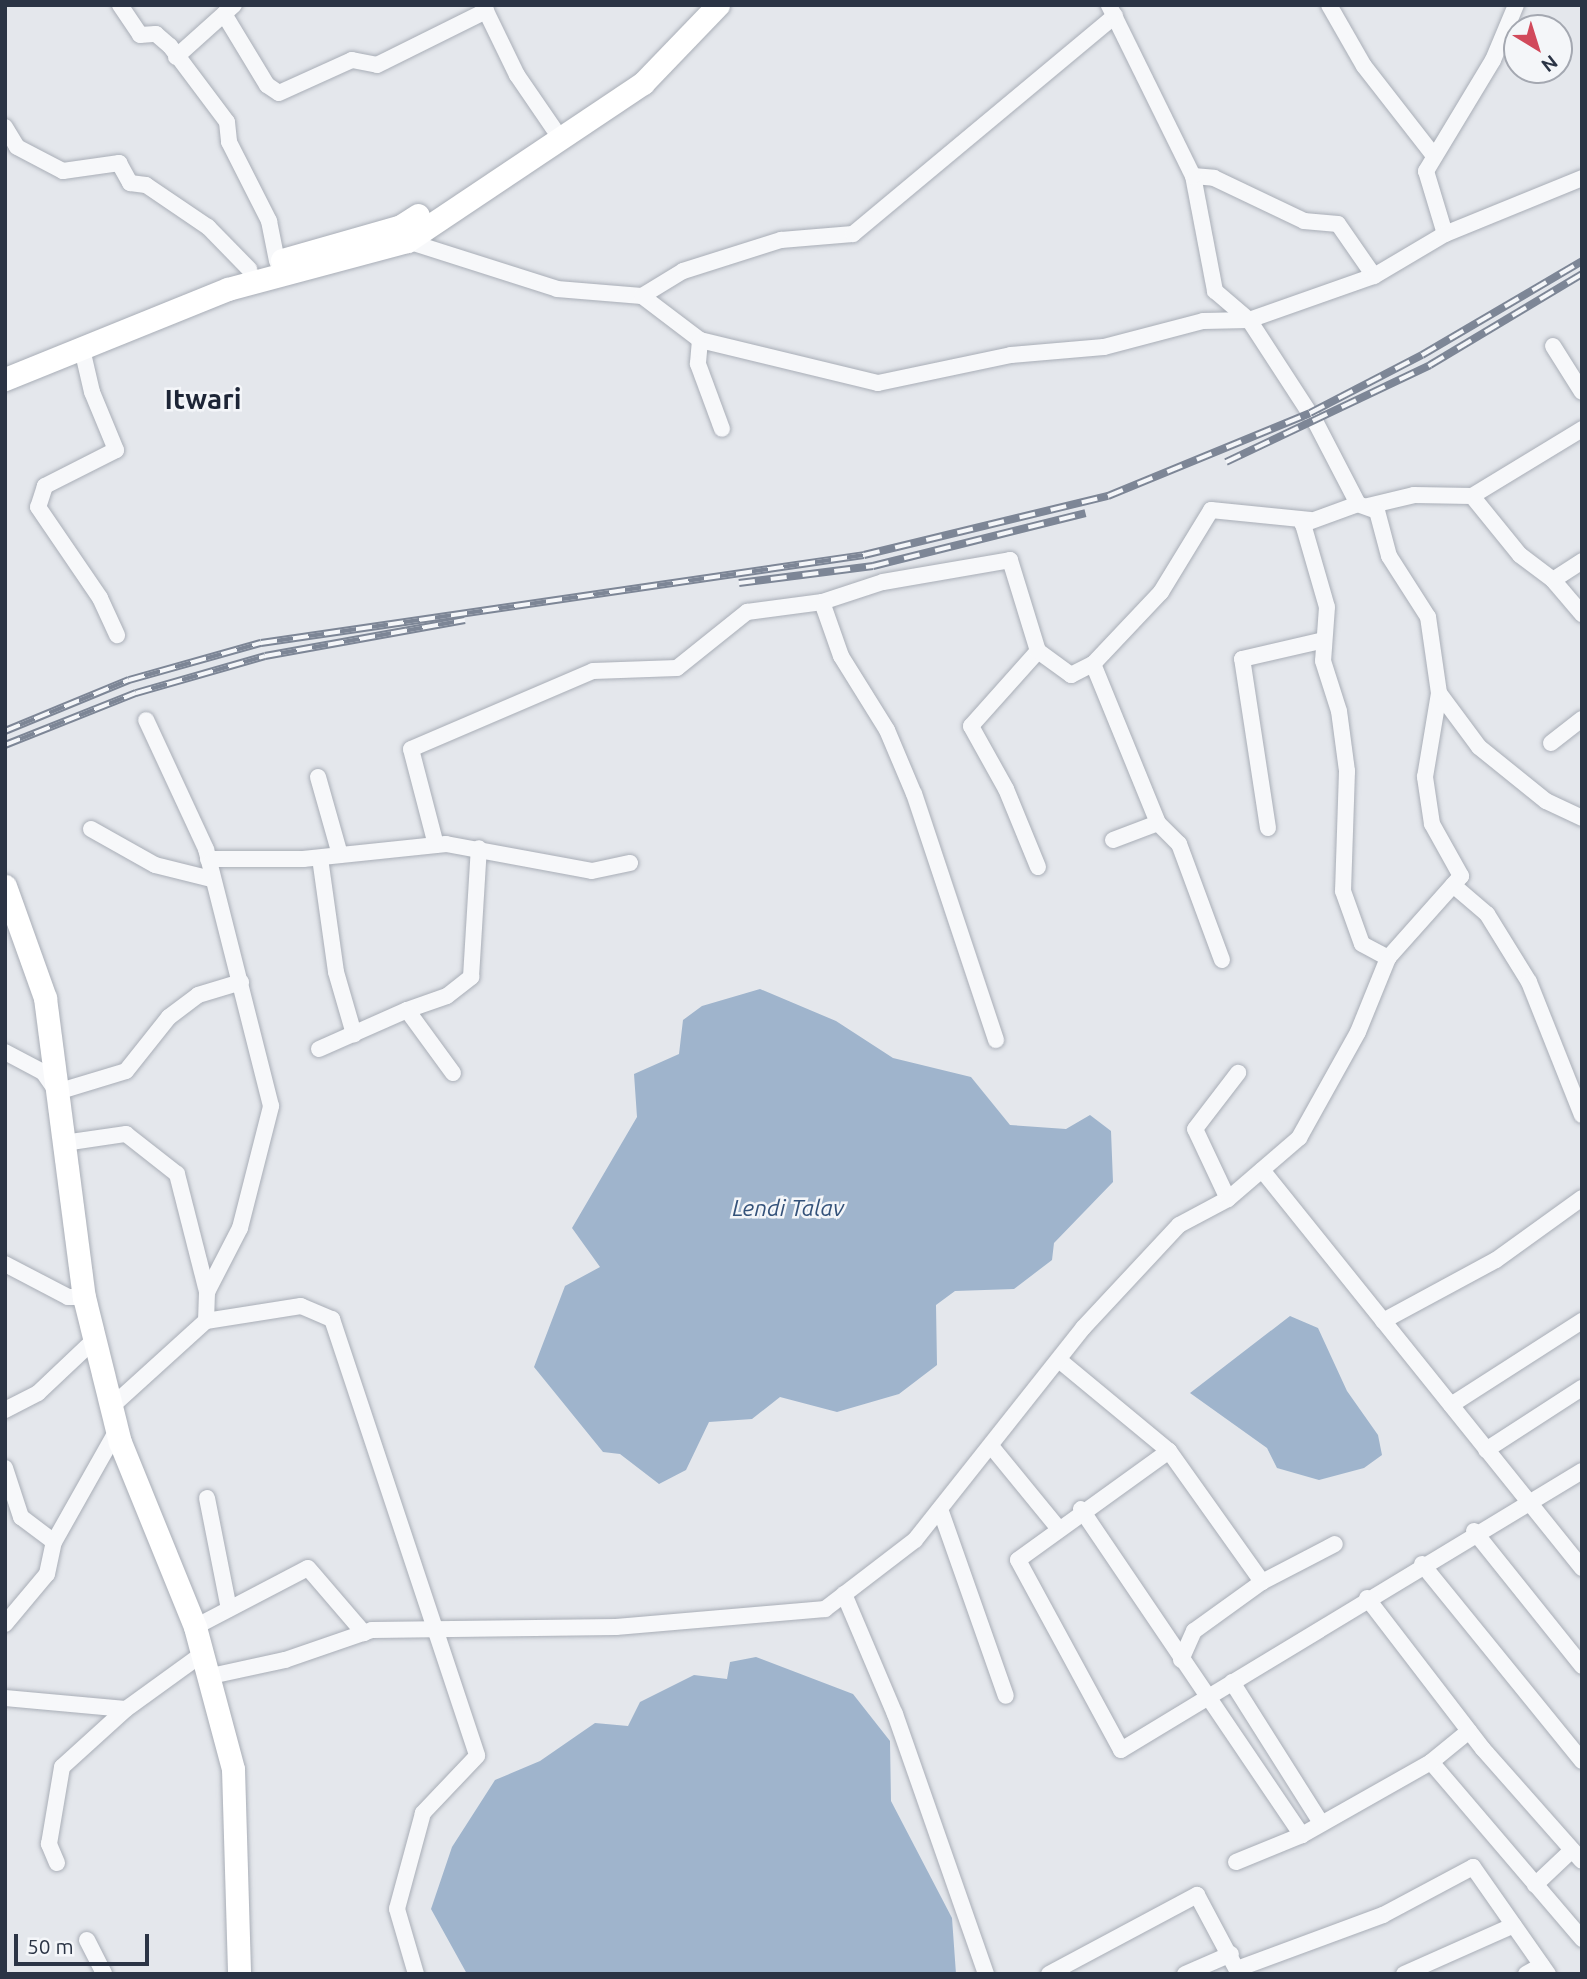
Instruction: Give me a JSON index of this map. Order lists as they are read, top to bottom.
{
  "districts": ["Itwari"],
  "water": ["Lendi Talav"],
  "scale_bar": "50 m",
  "north": "bottom right"
}
